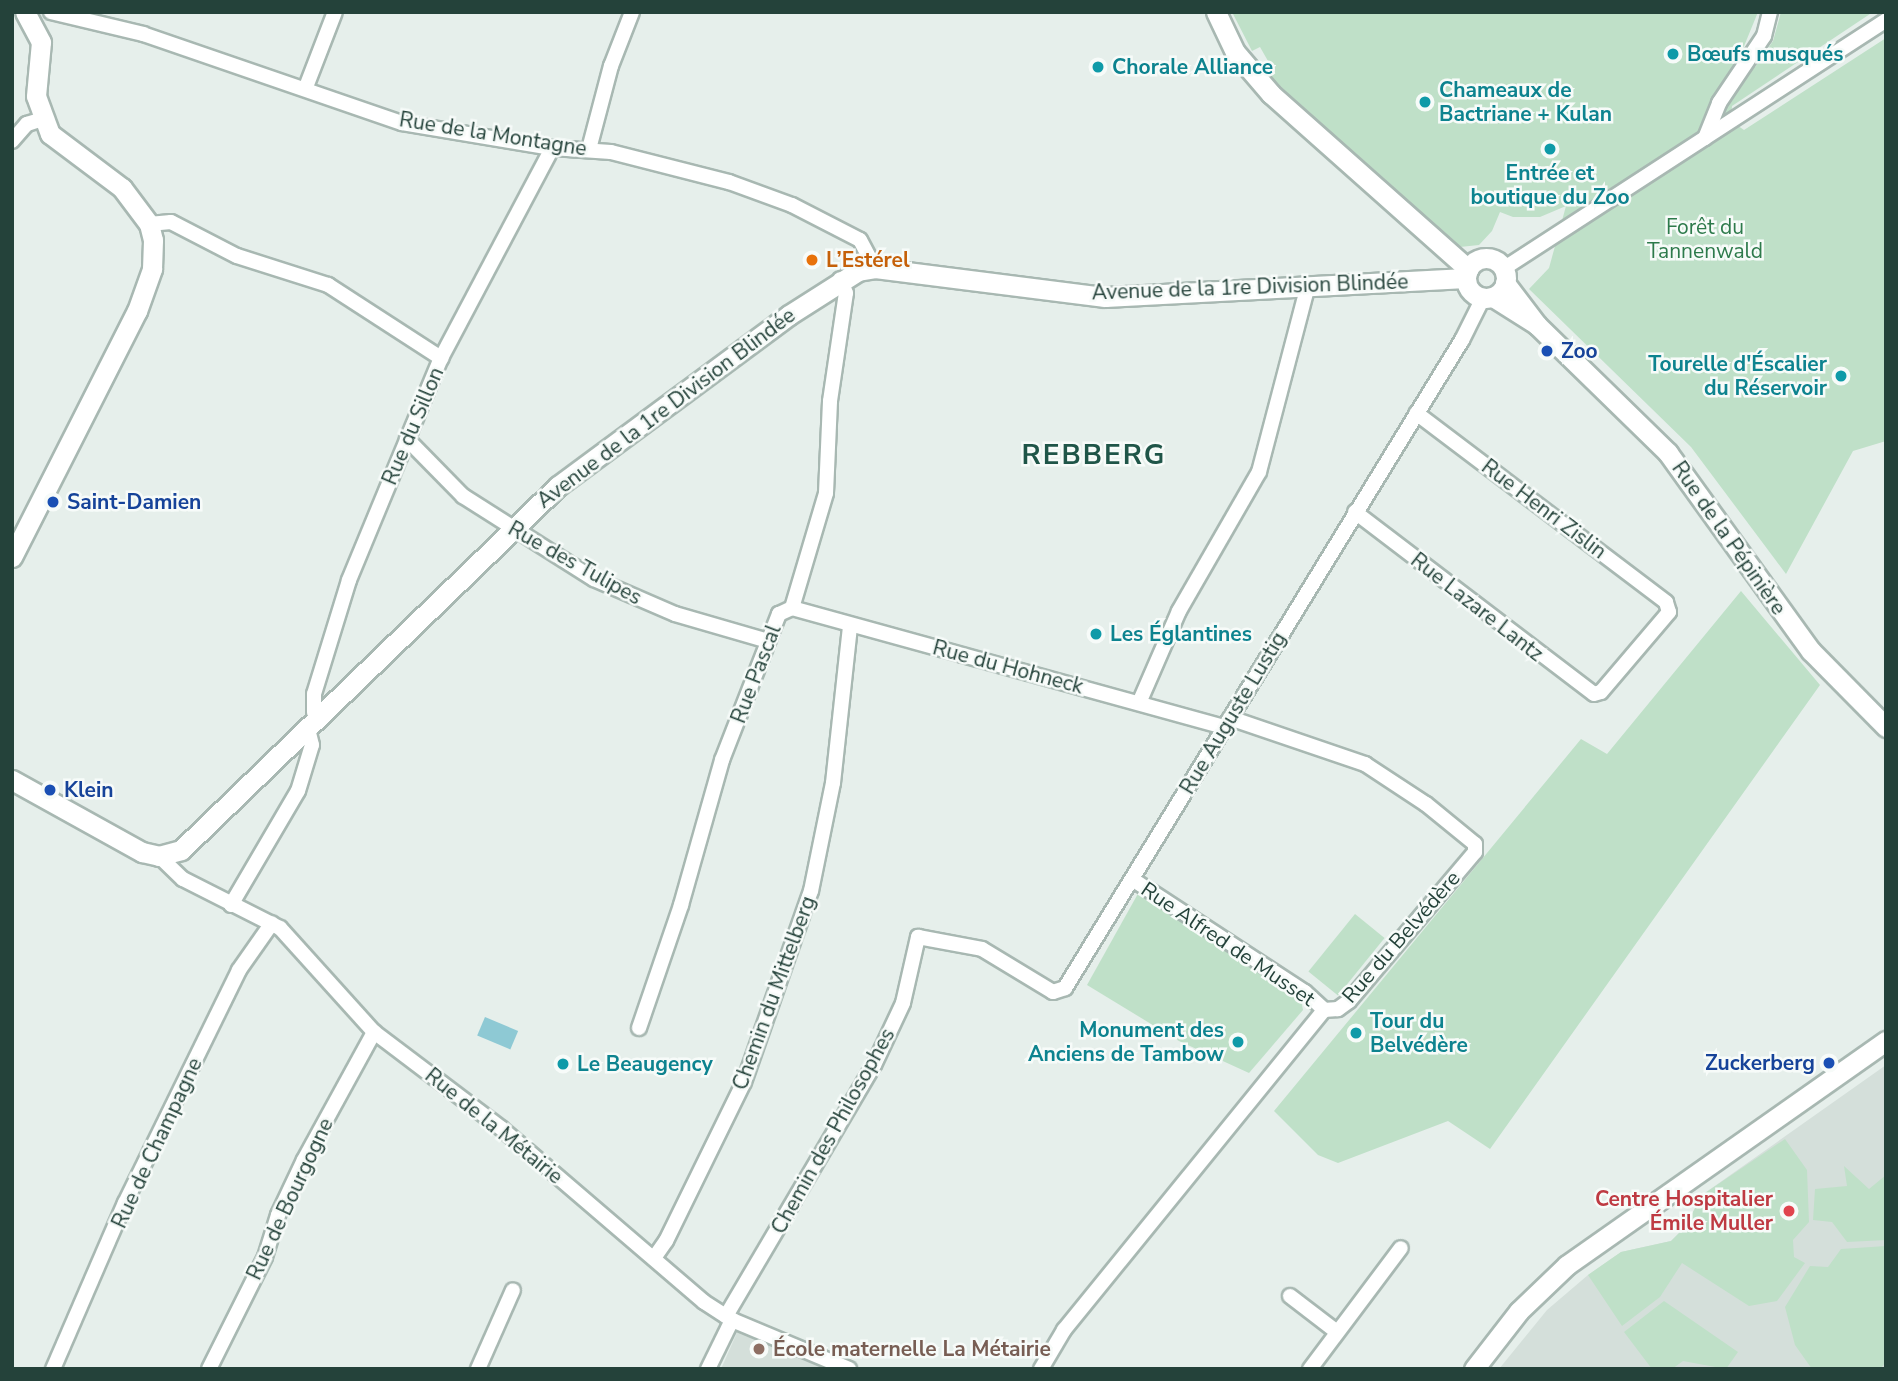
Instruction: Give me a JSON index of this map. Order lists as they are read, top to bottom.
{
  "streets": {
    "main road": ["Avenue de la 1re Division Blindée", "Rue de la Pépinière"],
    "street": [
      "Rue de la Montagne",
      "Rue du Sillon",
      "Rue Henri Zislin",
      "Rue des Tulipes",
      "Rue Lazare Lantz",
      "Rue du Hohneck",
      "Rue Pascal",
      "Rue Auguste Lustig",
      "Rue du Belvédère",
      "Rue Alfred de Musset",
      "Chemin du Mittelberg",
      "Rue de la Métairie",
      "Chemin des Philosophes",
      "Rue de Champagne",
      "Rue de Bourgogne"
    ]
  },
  "crossings": [
    ["Rue de la Montagne", "Avenue de la 1re Division Blindée"],
    ["Rue de la Montagne", "Rue du Sillon"],
    ["Avenue de la 1re Division Blindée", "Rue du Sillon"],
    ["Avenue de la 1re Division Blindée", "Rue de la Pépinière"],
    ["Avenue de la 1re Division Blindée", "Rue des Tulipes"],
    ["Avenue de la 1re Division Blindée", "Rue Pascal"],
    ["Avenue de la 1re Division Blindée", "Rue Auguste Lustig"],
    ["Avenue de la 1re Division Blindée", "Rue de la Métairie"],
    ["Rue du Sillon", "Rue des Tulipes"],
    ["Rue du Sillon", "Rue de la Métairie"],
    ["Rue Henri Zislin", "Rue Lazare Lantz"],
    ["Rue Henri Zislin", "Rue Auguste Lustig"],
    ["Rue de la Pépinière", "Rue Auguste Lustig"],
    ["Rue des Tulipes", "Rue Pascal"],
    ["Rue Lazare Lantz", "Rue Auguste Lustig"],
    ["Rue du Hohneck", "Rue Pascal"],
    ["Rue du Hohneck", "Rue Auguste Lustig"],
    ["Rue du Hohneck", "Rue du Belvédère"],
    ["Rue du Hohneck", "Chemin du Mittelberg"],
    ["Rue Auguste Lustig", "Rue du Belvédère"],
    ["Rue Auguste Lustig", "Rue Alfred de Musset"],
    ["Rue Auguste Lustig", "Chemin des Philosophes"],
    ["Rue du Belvédère", "Rue Alfred de Musset"],
    ["Chemin du Mittelberg", "Rue de la Métairie"],
    ["Rue de la Métairie", "Chemin des Philosophes"],
    ["Rue de la Métairie", "Rue de Champagne"],
    ["Rue de la Métairie", "Rue de Bourgogne"]
  ],
  "districts": ["REBBERG"],
  "parks": ["Forêt du Tannenwald"],
  "places": [
    "Bœufs musqués",
    "Chorale Alliance",
    "Chameaux de Bactriane + Kulan",
    "Entrée et boutique du Zoo",
    "L’Estérel",
    "Zoo",
    "Tourelle d'Éscalier du Réservoir",
    "Saint-Damien",
    "Les Églantines",
    "Klein",
    "Tour du Belvédère",
    "Monument des Anciens de Tambow",
    "Zuckerberg",
    "Le Beaugency",
    "Centre Hospitalier Émile Muller",
    "École maternelle La Métairie"
  ]
}
